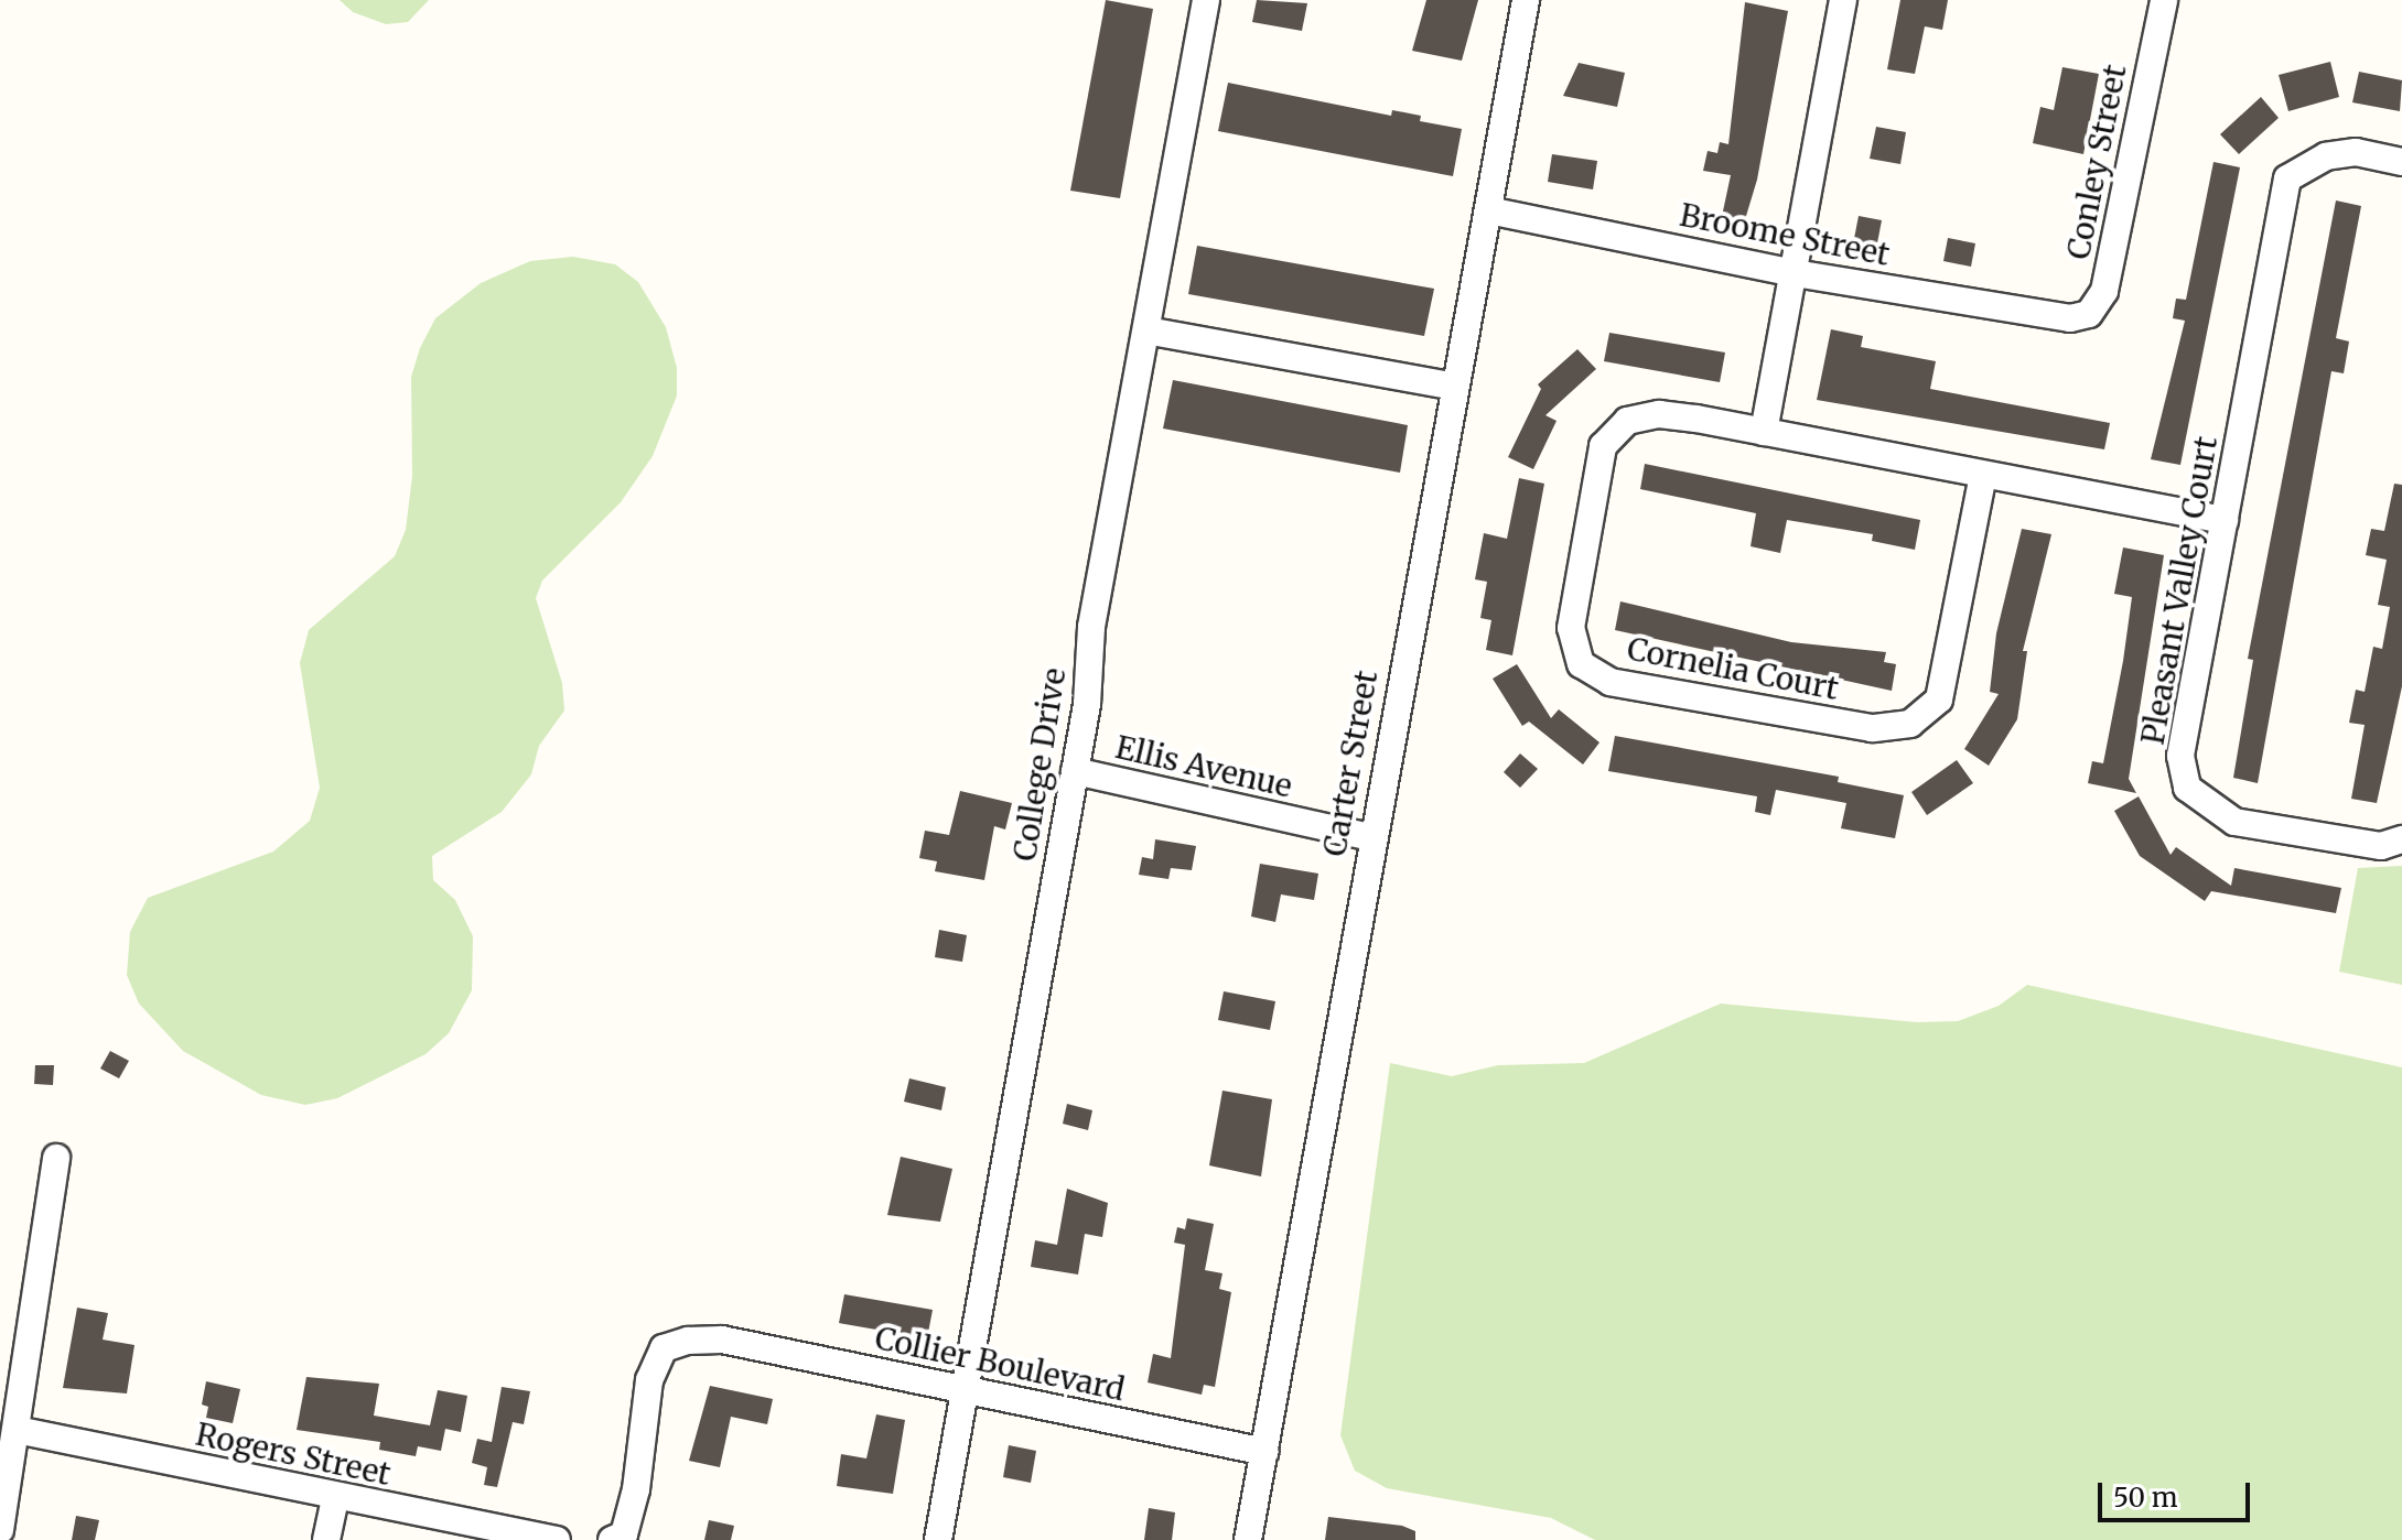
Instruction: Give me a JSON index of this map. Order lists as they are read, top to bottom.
{
  "streets": {
    "street": [
      "Conley Street",
      "Broome Street",
      "Pleasant Valley Court",
      "Cornelia Court",
      "Carter Street",
      "College Drive",
      "Ellis Avenue",
      "Collier Boulevard",
      "Rogers Street"
    ]
  },
  "crossings": [
    ["Conley Street", "Broome Street"],
    ["Broome Street", "Carter Street"],
    ["Pleasant Valley Court", "Cornelia Court"],
    ["Carter Street", "Ellis Avenue"],
    ["Carter Street", "Collier Boulevard"],
    ["College Drive", "Ellis Avenue"],
    ["College Drive", "Collier Boulevard"]
  ],
  "scale_bar": "50 m"
}
